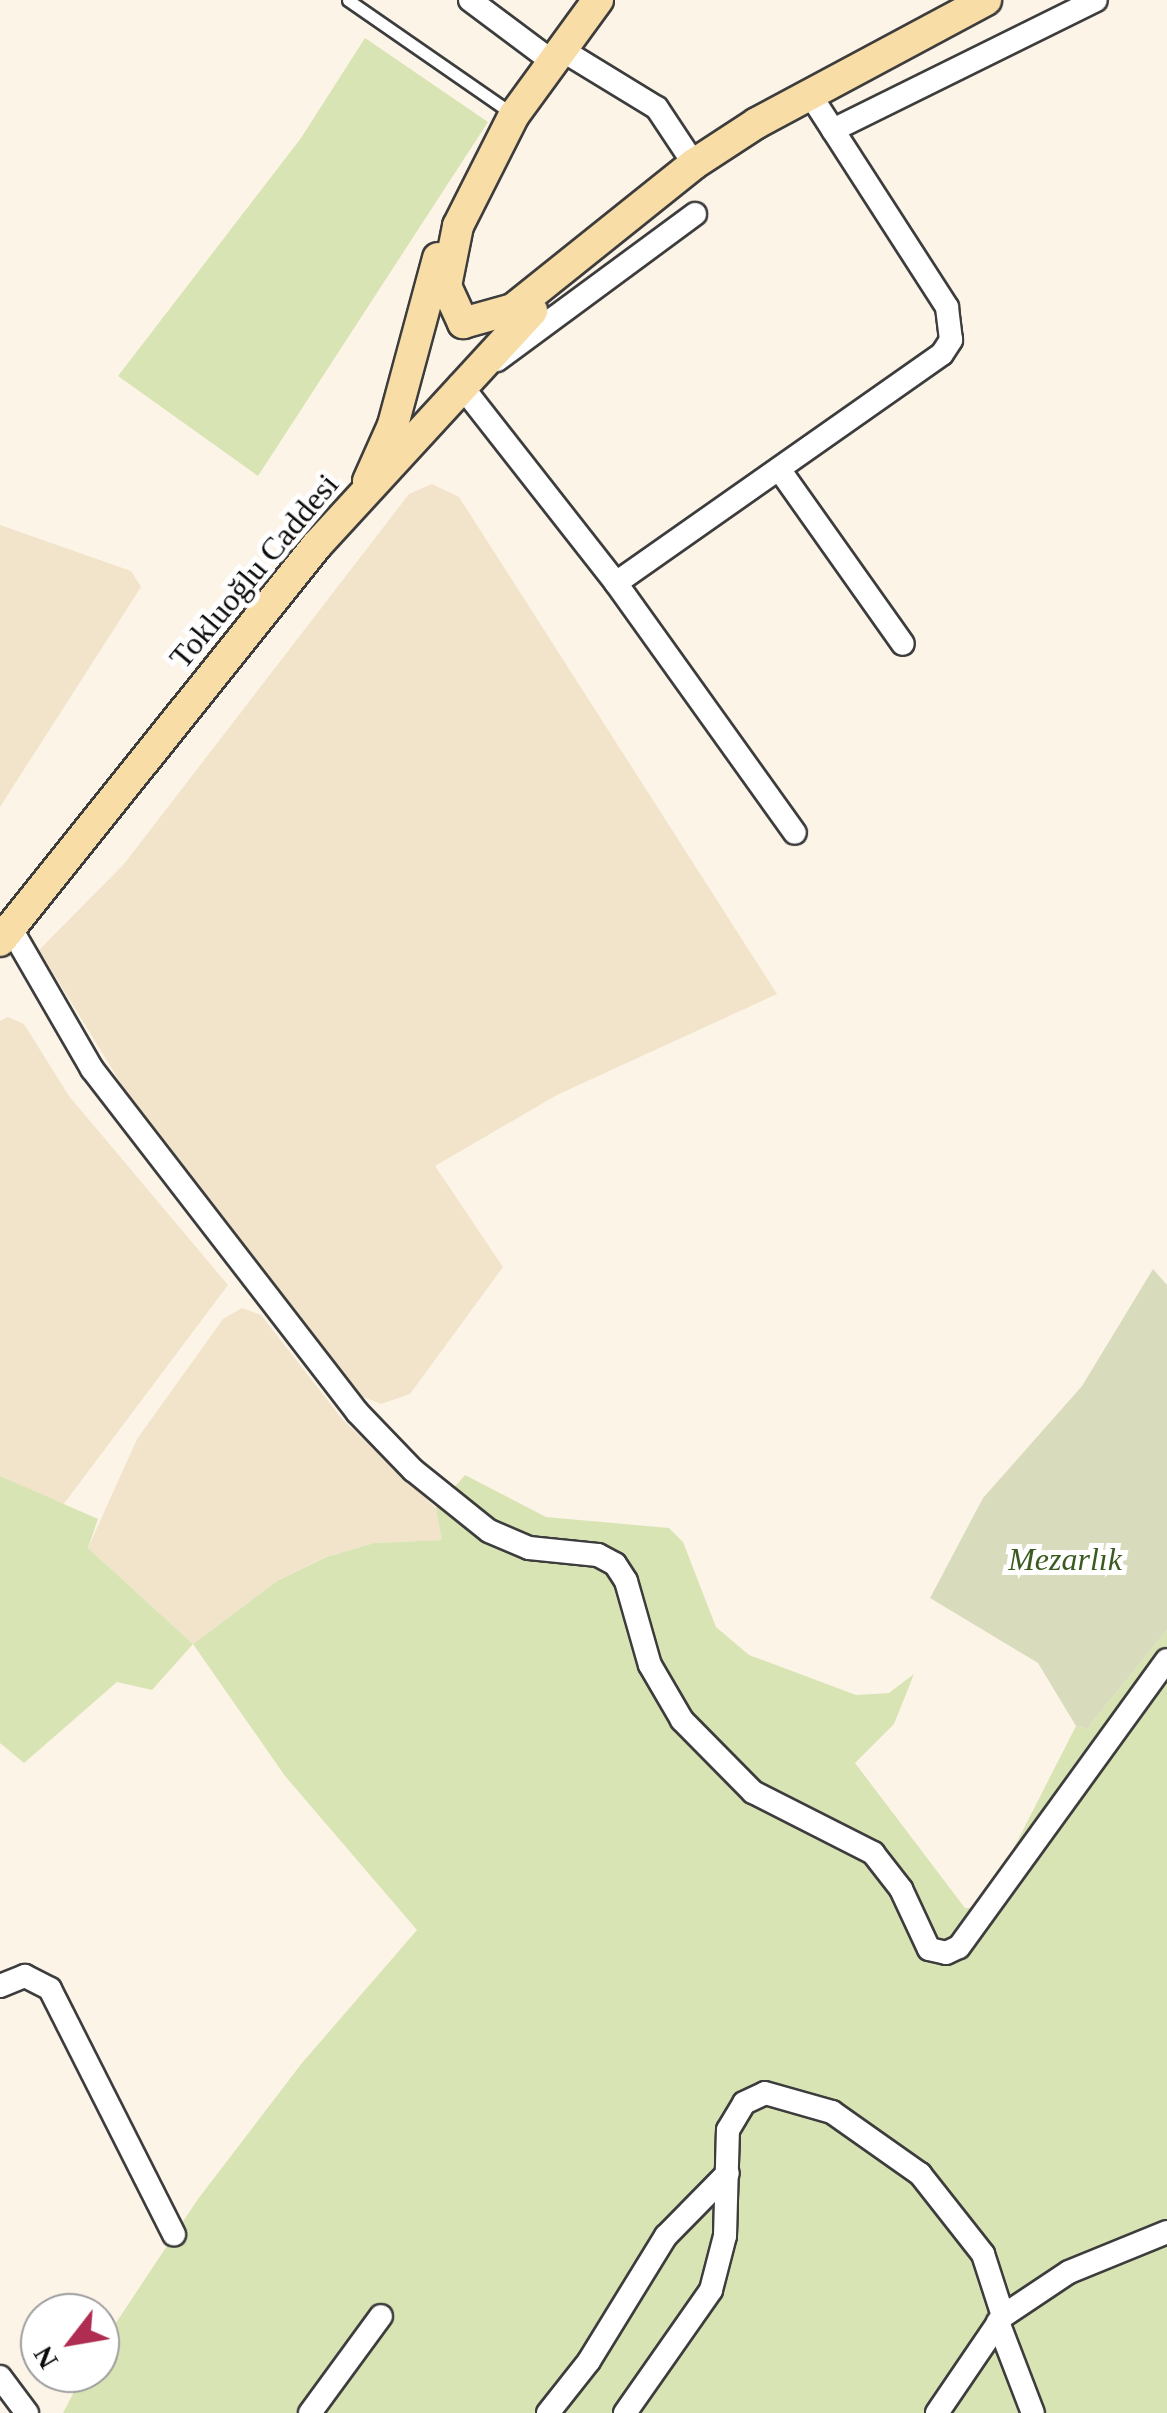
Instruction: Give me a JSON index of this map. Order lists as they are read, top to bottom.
{
  "streets": {
    "street": ["Tokluoğlu Caddesi"]
  },
  "parks": ["Mezarlık"],
  "north": "bottom left"
}
